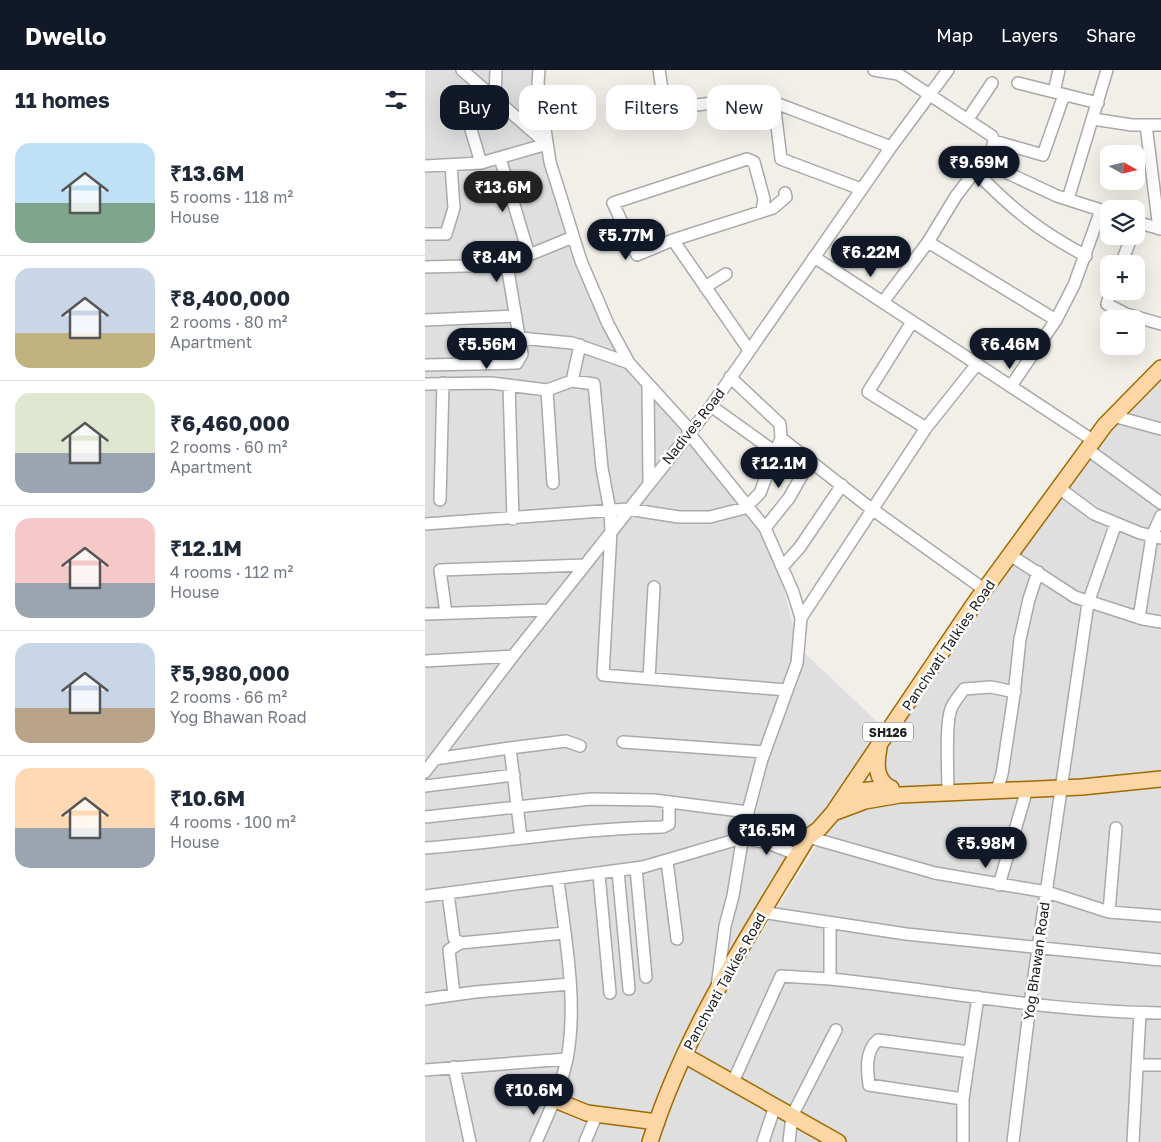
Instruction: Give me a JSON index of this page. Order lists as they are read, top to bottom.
{
  "streets": {
    "main road": ["Panchvati Talkies Road", "SH126"],
    "street": ["Nadives Road", "Yog Bhawan Road"]
  },
  "crossings": [
    ["Panchvati Talkies Road", "SH126"]
  ],
  "north": "right",
  "page": {
    "header": "Dwello",
    "nav": ["Map", "Layers", "Share"],
    "heading": "11 homes",
    "chip": [
      "Buy",
      "Rent",
      "Filters",
      "New"
    ],
    "list": [
      {
        "name": "₹13.6M",
        "note": "5 rooms · 118 m² · House"
      },
      {
        "name": "₹8,400,000",
        "note": "2 rooms · 80 m² · Apartment"
      },
      {
        "name": "₹6,460,000",
        "note": "2 rooms · 60 m² · Apartment"
      },
      {
        "name": "₹12.1M",
        "note": "4 rooms · 112 m² · House"
      },
      {
        "name": "₹5,980,000",
        "note": "2 rooms · 66 m² · Yog Bhawan Road"
      },
      {
        "name": "₹10.6M",
        "note": "4 rooms · 100 m² · House"
      }
    ],
    "map_buttons": ["+", "−"],
    "price": [
      "₹9.69M",
      "₹13.6M",
      "₹5.77M",
      "₹6.22M",
      "₹8.4M",
      "₹5.56M",
      "₹6.46M",
      "₹12.1M",
      "₹16.5M",
      "₹5.98M",
      "₹10.6M"
    ]
  }
}
